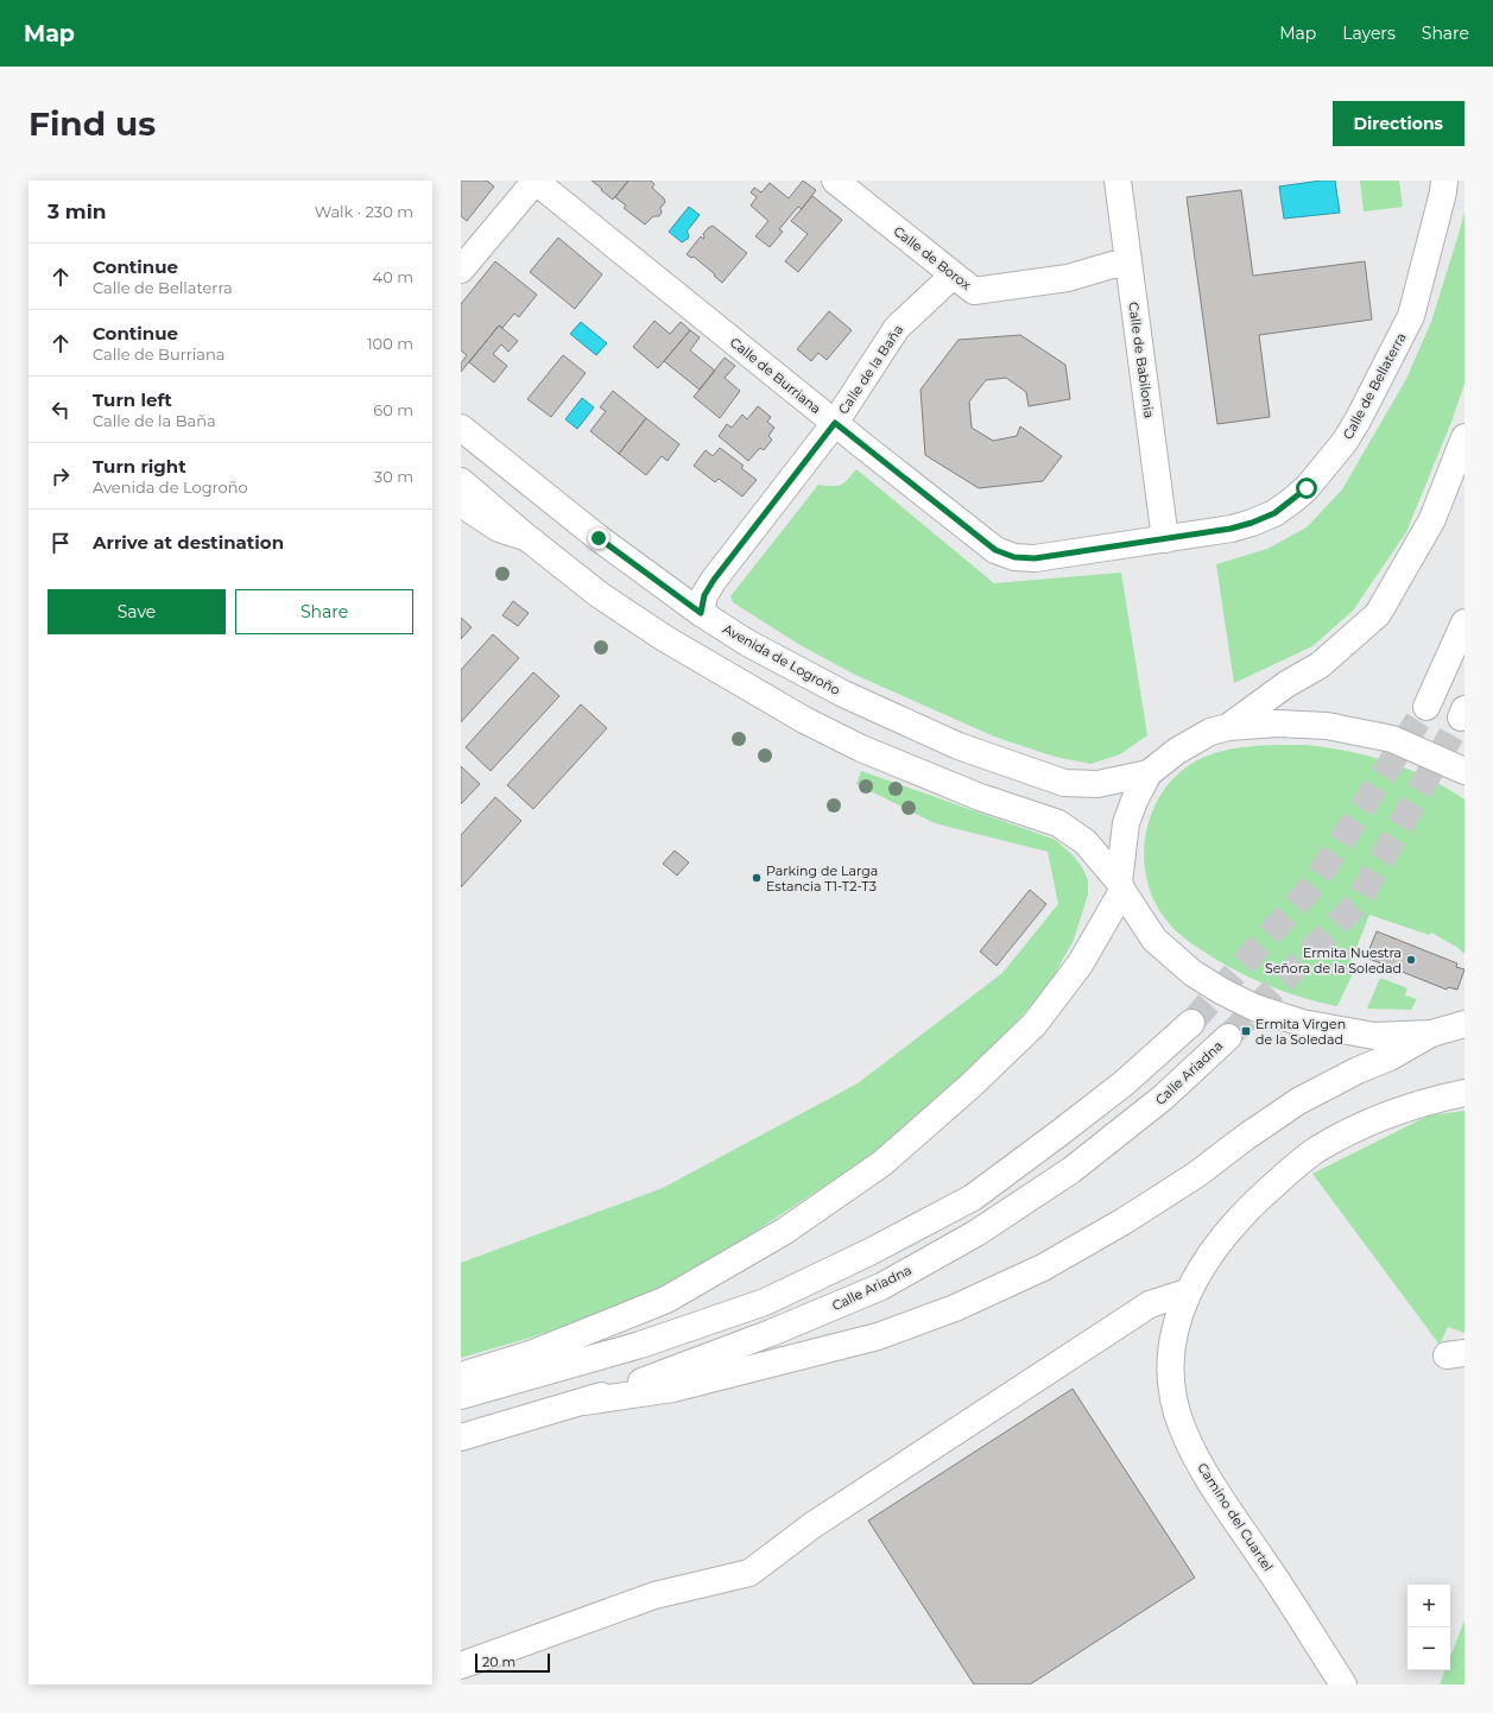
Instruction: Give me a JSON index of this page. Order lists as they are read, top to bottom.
{
  "streets": {
    "main road": [
      "Calle de Borox",
      "Calle de Babilonia",
      "Calle de la Baña",
      "Calle de Burriana",
      "Calle de Bellaterra",
      "Avenida de Logroño",
      "Calle Ariadna",
      "Camino del Cuartel"
    ]
  },
  "crossings": [
    ["Calle de Borox", "Calle de Babilonia"],
    ["Calle de Borox", "Calle de la Baña"],
    ["Calle de Babilonia", "Calle de Burriana"],
    ["Calle de Babilonia", "Calle de Bellaterra"],
    ["Calle de la Baña", "Calle de Burriana"],
    ["Calle de la Baña", "Avenida de Logroño"],
    ["Calle de Burriana", "Calle de Bellaterra"]
  ],
  "places": {
    "other": ["Parking de Larga Estancia T1-T2-T3", "Ermita Nuestra Señora de la Soledad"],
    "transit": ["Ermita Virgen de la Soledad"]
  },
  "scale_bar": "20 m",
  "page": {
    "header": "Map",
    "nav": ["Map", "Layers", "Share"],
    "buttons": [
      "Directions",
      ["Save", "Share"]
    ],
    "title": "Find us",
    "heading": ["3 min", "Walk · 230 m"],
    "list": [
      ["Continue", "Calle de Bellaterra", "40 m"],
      ["Continue", "Calle de Burriana", "100 m"],
      ["Turn left", "Calle de la Baña", "60 m"],
      ["Turn right", "Avenida de Logroño", "30 m"],
      "Arrive at destination"
    ],
    "map_buttons": ["+", "−"],
    "scale": "20 m"
  }
}
